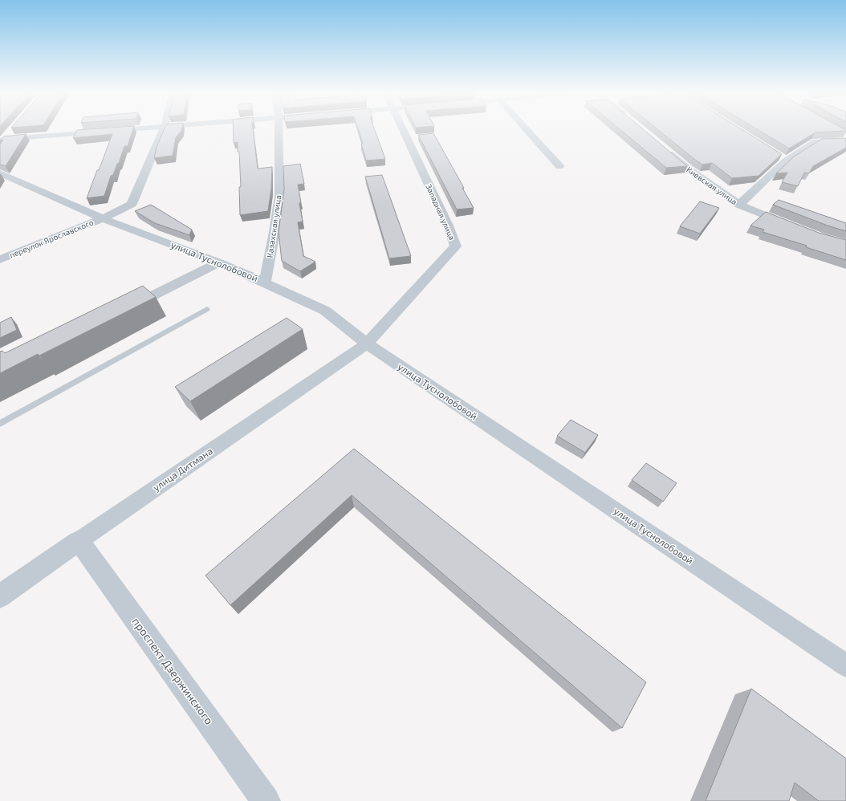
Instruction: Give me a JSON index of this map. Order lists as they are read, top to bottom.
{
  "streets": {
    "street": [
      "Киевская улица",
      "Западная улица",
      "Казахская улица",
      "переулок Ярославского",
      "улица Туснолобовой",
      "улица Дитмана",
      "проспект Дзержинского"
    ]
  },
  "crossings": [
    ["Западная улица", "улица Туснолобовой"],
    ["Западная улица", "улица Дитмана"],
    ["Казахская улица", "улица Туснолобовой"],
    ["переулок Ярославского", "улица Туснолобовой"],
    ["улица Туснолобовой", "улица Дитмана"],
    ["улица Дитмана", "проспект Дзержинского"]
  ]
}
